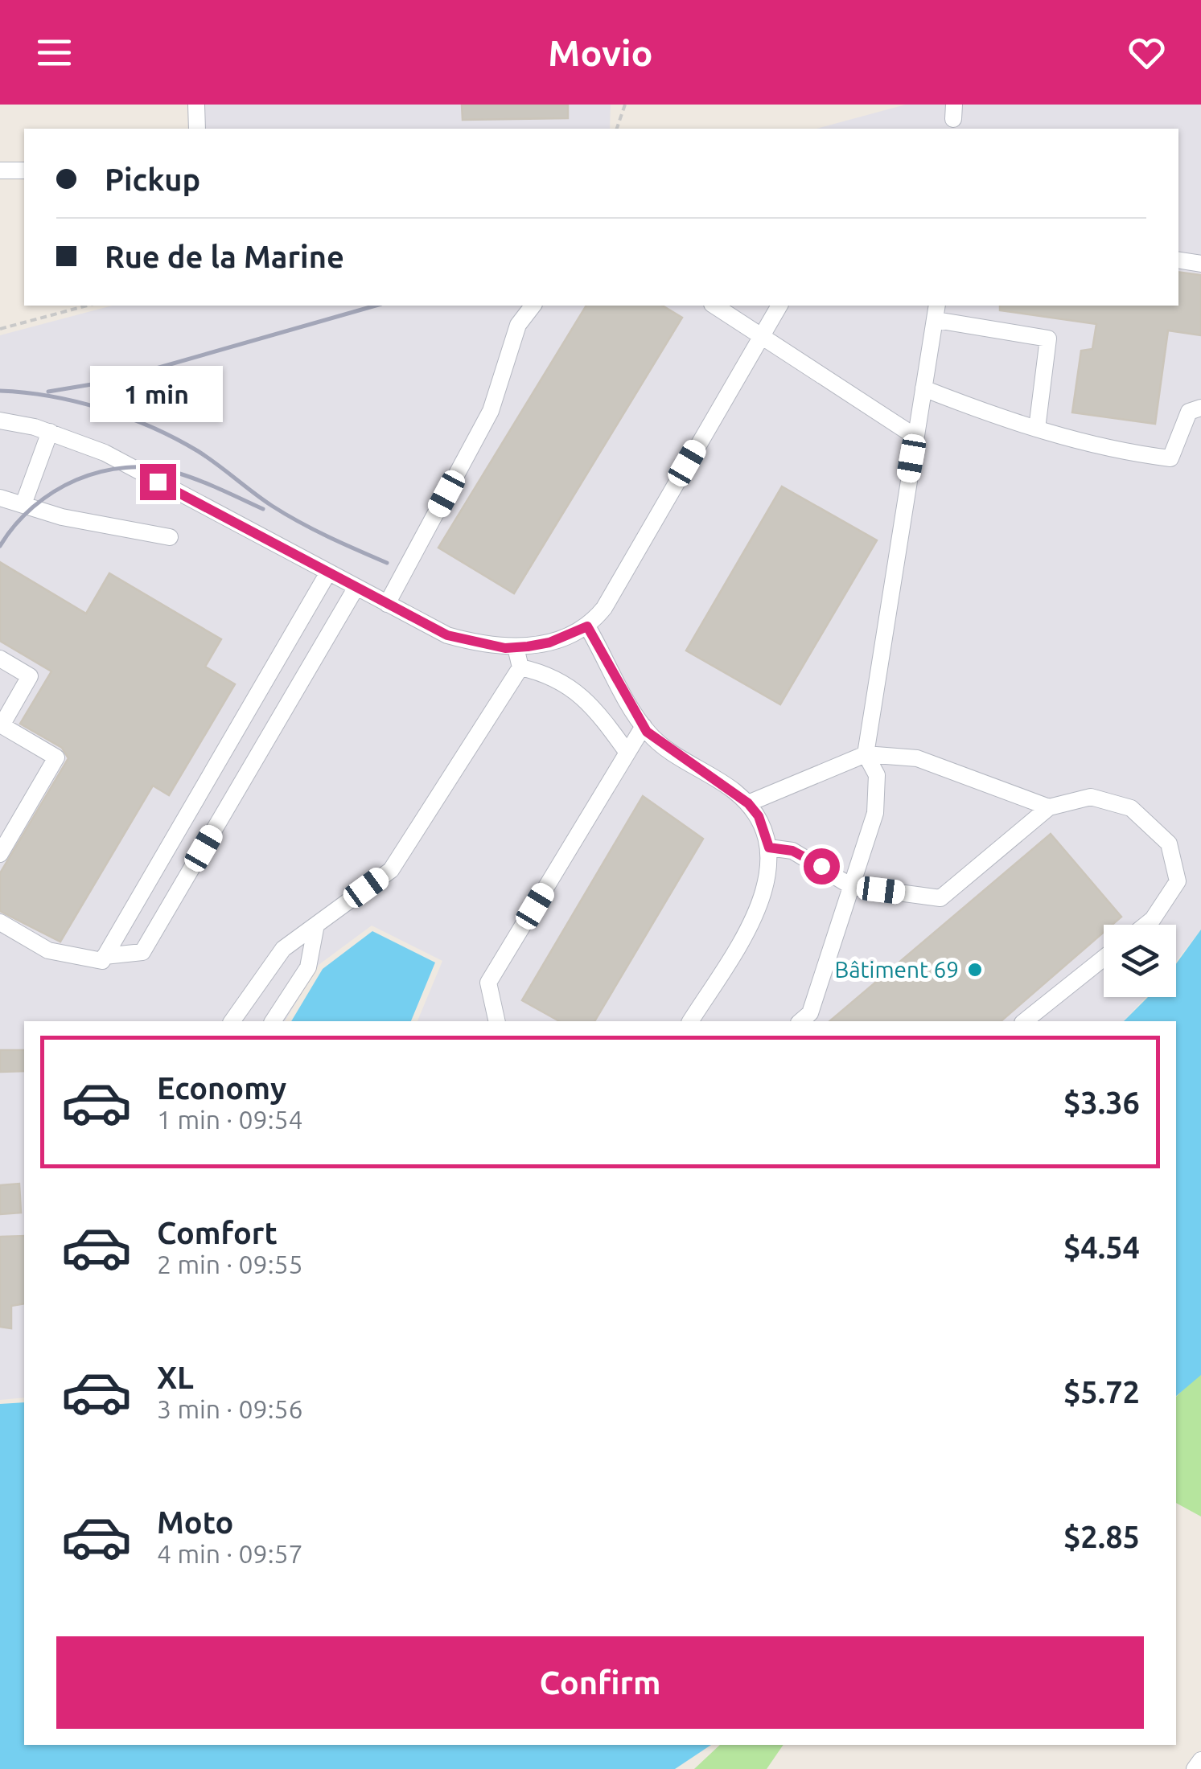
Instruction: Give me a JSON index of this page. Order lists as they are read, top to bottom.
{
  "places": ["Bâtiment 69"],
  "page": {
    "header": "Movio",
    "banner": ["Pickup", "Rue de la Marine"],
    "bubble": "1 min",
    "list": [
      {
        "name": "Economy",
        "note": "1 min · 09:54",
        "value": "$3.36"
      },
      {
        "name": "Comfort",
        "note": "2 min · 09:55",
        "value": "$4.54"
      },
      {
        "name": "XL",
        "note": "3 min · 09:56",
        "value": "$5.72"
      },
      {
        "name": "Moto",
        "note": "4 min · 09:57",
        "value": "$2.85"
      }
    ],
    "buttons": "Confirm"
  }
}
